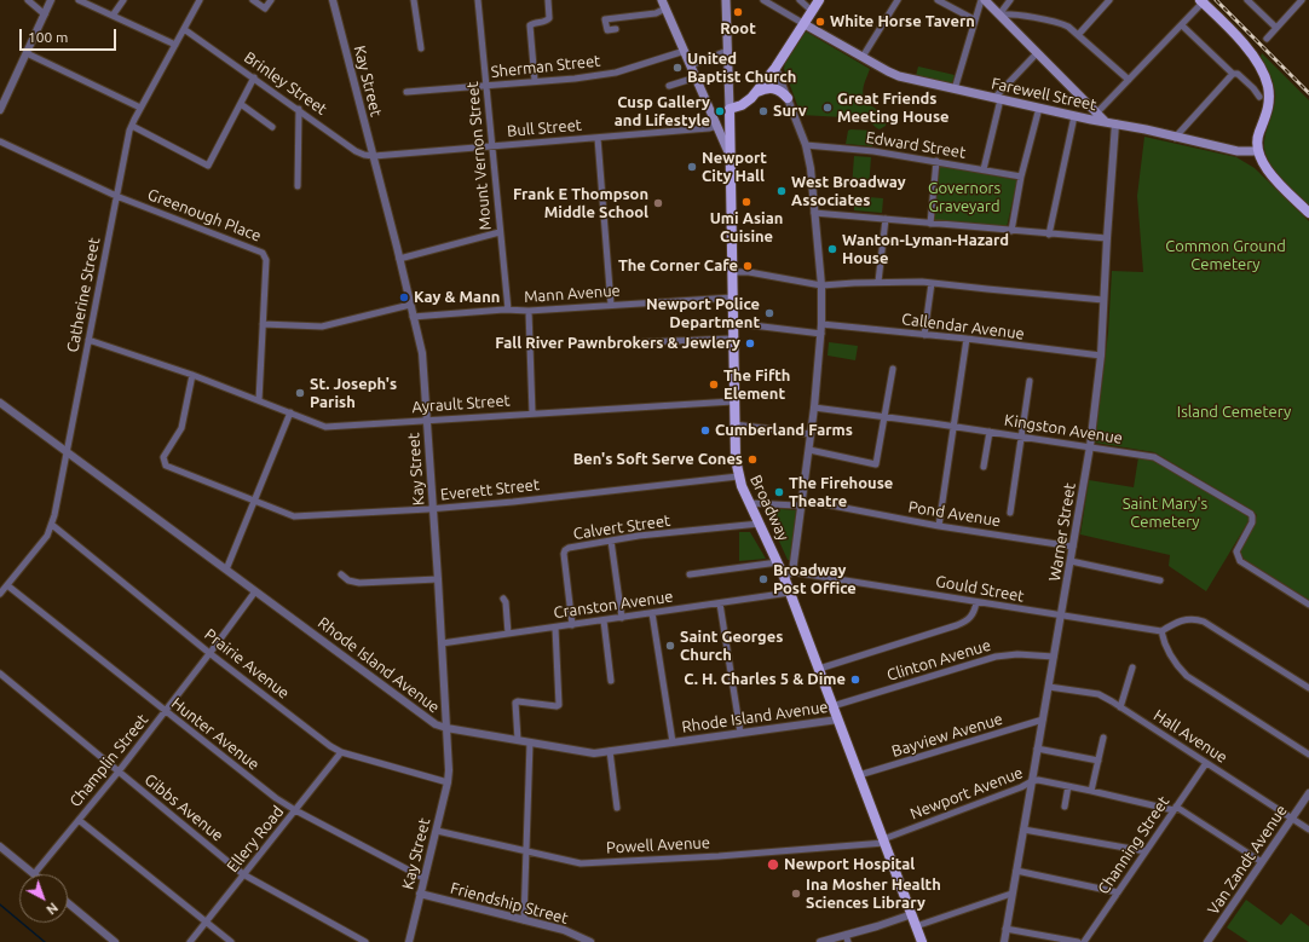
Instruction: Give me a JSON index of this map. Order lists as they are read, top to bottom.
{
  "streets": {
    "main road": ["Farewell Street", "Broadway"],
    "street": [
      "Sherman Street",
      "Kay Street",
      "Brinley Street",
      "Bull Street",
      "Edward Street",
      "Mount Vernon Street",
      "Greenough Place",
      "Mann Avenue",
      "Catherine Street",
      "Callendar Avenue",
      "Ayrault Street",
      "Kingston Avenue",
      "Everett Street",
      "Pond Avenue",
      "Calvert Street",
      "Warner Street",
      "Gould Street",
      "Cranston Avenue",
      "Clinton Avenue",
      "Prairie Avenue",
      "Rhode Island Avenue",
      "Hunter Avenue",
      "Bayview Avenue",
      "Hall Avenue",
      "Champlin Street",
      "Newport Avenue",
      "Gibbs Avenue",
      "Ellery Road",
      "Powell Avenue",
      "Channing Street",
      "Van Zandt Avenue",
      "Friendship Street"
    ]
  },
  "crossings": [
    ["Sherman Street", "Mount Vernon Street"],
    ["Kay Street", "Brinley Street"],
    ["Kay Street", "Bull Street"],
    ["Kay Street", "Mann Avenue"],
    ["Kay Street", "Ayrault Street"],
    ["Kay Street", "Everett Street"],
    ["Kay Street", "Cranston Avenue"],
    ["Kay Street", "Prairie Avenue"],
    ["Kay Street", "Rhode Island Avenue"],
    ["Kay Street", "Hunter Avenue"],
    ["Kay Street", "Powell Avenue"],
    ["Kay Street", "Friendship Street"],
    ["Brinley Street", "Bull Street"],
    ["Brinley Street", "Catherine Street"],
    ["Farewell Street", "Warner Street"],
    ["Bull Street", "Mount Vernon Street"],
    ["Mount Vernon Street", "Mann Avenue"],
    ["Greenough Place", "Catherine Street"],
    ["Greenough Place", "Ayrault Street"],
    ["Mann Avenue", "Broadway"],
    ["Catherine Street", "Ayrault Street"],
    ["Catherine Street", "Prairie Avenue"],
    ["Catherine Street", "Rhode Island Avenue"],
    ["Catherine Street", "Hunter Avenue"],
    ["Callendar Avenue", "Warner Street"],
    ["Ayrault Street", "Everett Street"],
    ["Ayrault Street", "Broadway"],
    ["Kingston Avenue", "Warner Street"],
    ["Everett Street", "Broadway"],
    ["Broadway", "Pond Avenue"],
    ["Broadway", "Calvert Street"],
    ["Broadway", "Gould Street"],
    ["Broadway", "Cranston Avenue"],
    ["Broadway", "Clinton Avenue"],
    ["Broadway", "Rhode Island Avenue"],
    ["Broadway", "Bayview Avenue"],
    ["Broadway", "Newport Avenue"],
    ["Broadway", "Powell Avenue"],
    ["Pond Avenue", "Warner Street"],
    ["Calvert Street", "Cranston Avenue"],
    ["Warner Street", "Gould Street"],
    ["Warner Street", "Clinton Avenue"],
    ["Warner Street", "Bayview Avenue"],
    ["Warner Street", "Hall Avenue"],
    ["Warner Street", "Newport Avenue"],
    ["Prairie Avenue", "Champlin Street"],
    ["Prairie Avenue", "Ellery Road"],
    ["Rhode Island Avenue", "Champlin Street"],
    ["Hunter Avenue", "Champlin Street"],
    ["Hunter Avenue", "Ellery Road"],
    ["Hall Avenue", "Channing Street"],
    ["Hall Avenue", "Van Zandt Avenue"],
    ["Champlin Street", "Gibbs Avenue"],
    ["Newport Avenue", "Powell Avenue"],
    ["Newport Avenue", "Channing Street"],
    ["Gibbs Avenue", "Ellery Road"]
  ],
  "parks": [
    "Governors Graveyard",
    "Common Ground Cemetery",
    "Island Cemetery",
    "Saint Mary's Cemetery"
  ],
  "places": [
    "Root",
    "White Horse Tavern",
    "United Baptist Church",
    "Great Friends Meeting House",
    "Cusp Gallery and Lifestyle",
    "Surv",
    "Newport City Hall",
    "West Broadway Associates",
    "Umi Asian Cuisine",
    "Frank E Thompson Middle School",
    "Wanton-Lyman-Hazard House",
    "The Corner Cafe",
    "Kay & Mann",
    "Newport Police Department",
    "Fall River Pawnbrokers & Jewlery",
    "The Fifth Element",
    "St. Joseph's Parish",
    "Cumberland Farms",
    "Ben's Soft Serve Cones",
    "The Firehouse Theatre",
    "Broadway Post Office",
    "Saint Georges Church",
    "C. H. Charles 5 & Dime",
    "Newport Hospital",
    "Ina Mosher Health Sciences Library"
  ],
  "scale_bar": "100 m",
  "north": "bottom right"
}
